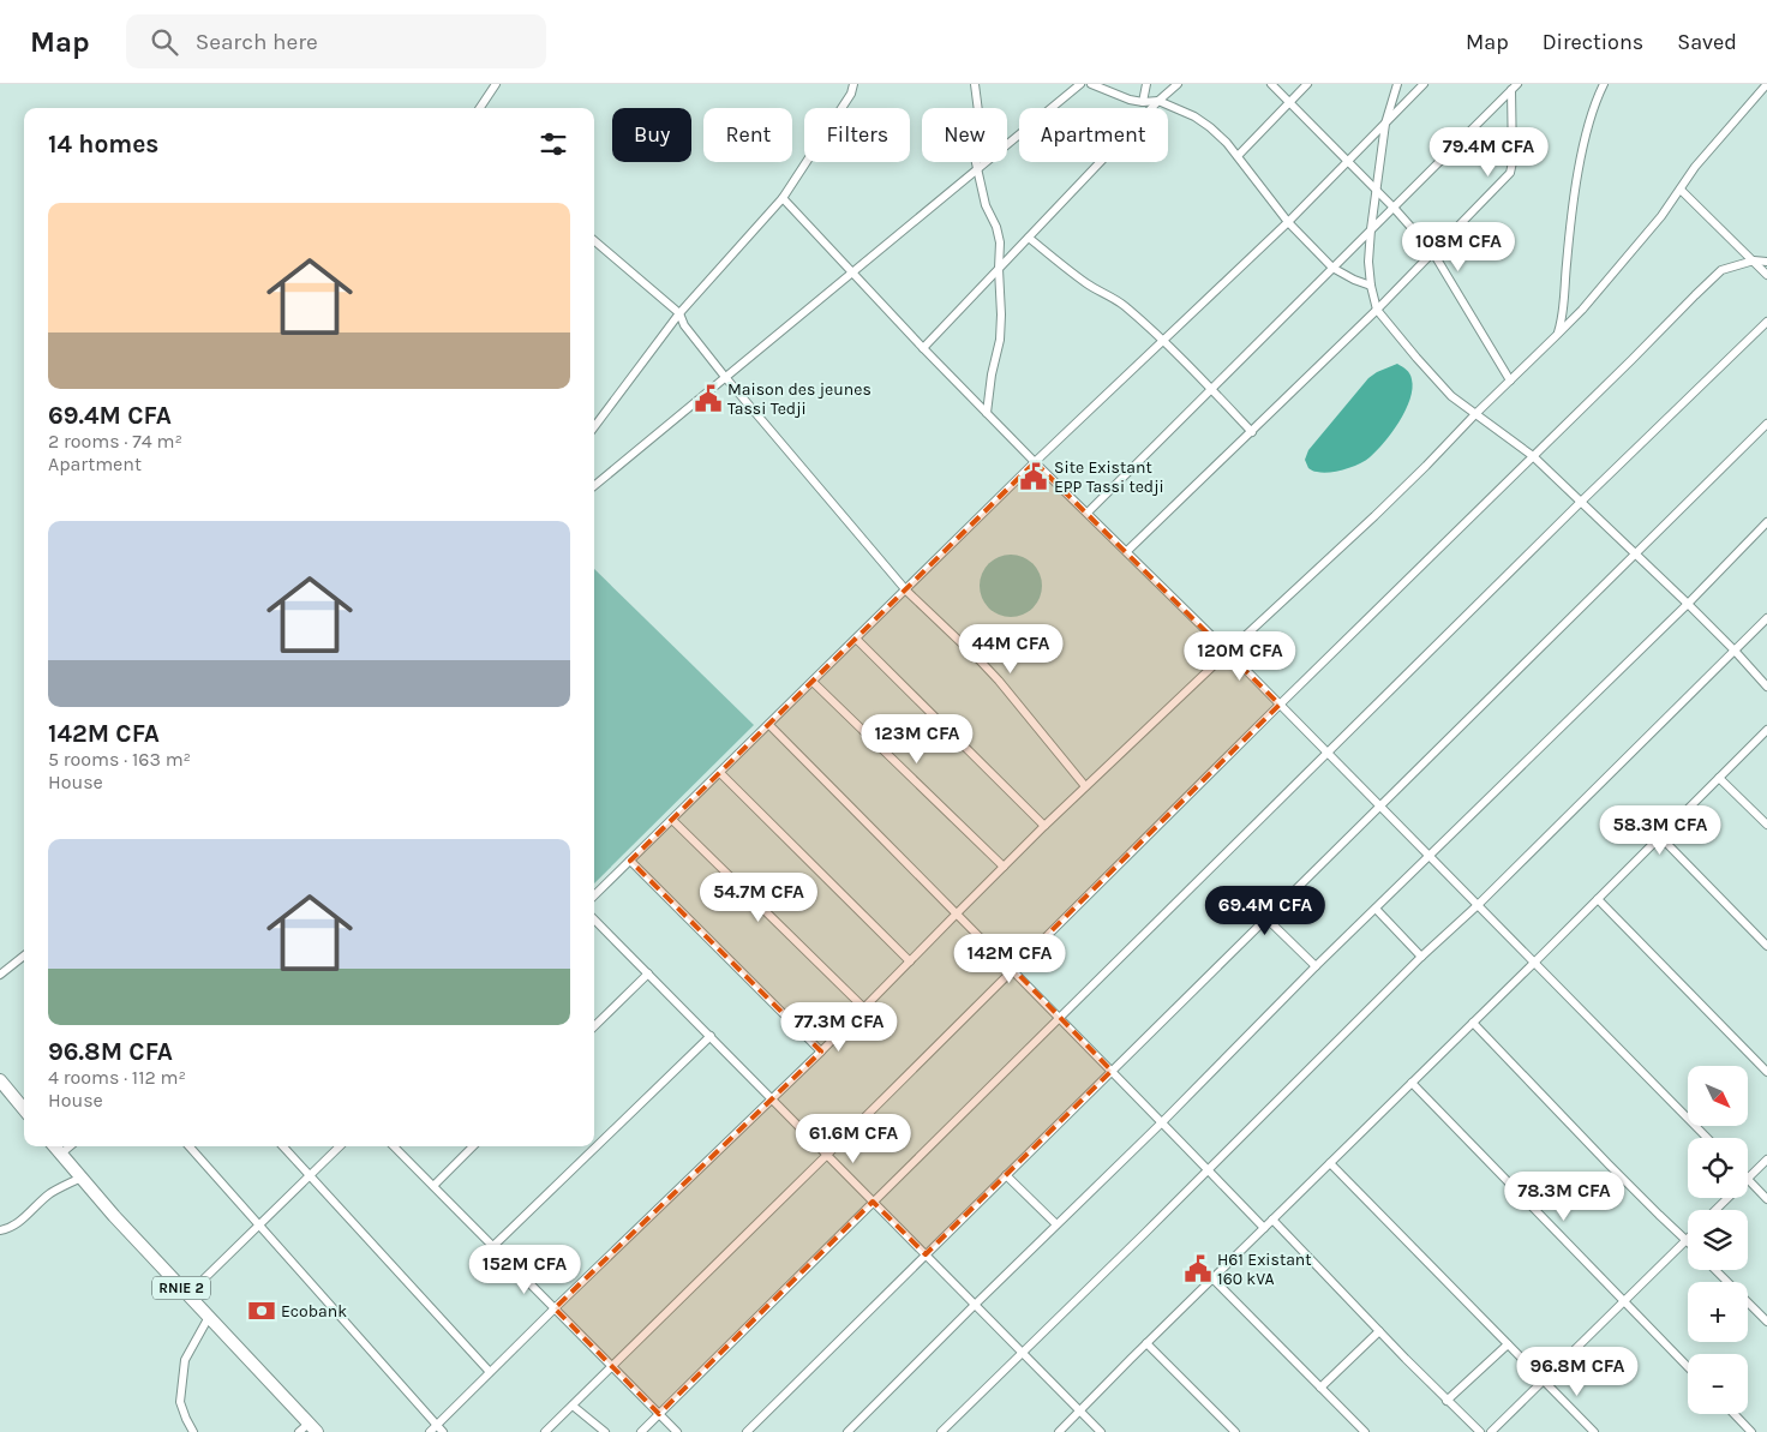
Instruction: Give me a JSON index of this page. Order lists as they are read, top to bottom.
{
  "streets": {
    "main road": ["RNIE 2"]
  },
  "places": {
    "public building": ["Maison des jeunes Tassi Tedji", "Site Existant EPP Tassi tedji", "H61 Existant 160 kVA"],
    "bank": ["Ecobank"]
  },
  "north": "bottom right",
  "page": {
    "header": "Map",
    "search": "Search here",
    "nav": ["Map", "Directions", "Saved"],
    "chip": [
      "Buy",
      "Rent",
      "Filters",
      "New",
      "Apartment"
    ],
    "heading": "14 homes",
    "price": [
      "79.4M CFA",
      "108M CFA",
      "44M CFA",
      "120M CFA",
      "123M CFA",
      "58.3M CFA",
      "54.7M CFA",
      "69.4M CFA",
      "142M CFA",
      "77.3M CFA",
      "61.6M CFA",
      "78.3M CFA",
      "152M CFA",
      "96.8M CFA"
    ],
    "list": [
      {
        "name": "69.4M CFA",
        "note": "2 rooms · 74 m² · Apartment"
      },
      {
        "name": "142M CFA",
        "note": "5 rooms · 163 m² · House"
      },
      {
        "name": "96.8M CFA",
        "note": "4 rooms · 112 m² · House"
      }
    ],
    "map_buttons": ["+", "−"]
  }
}
